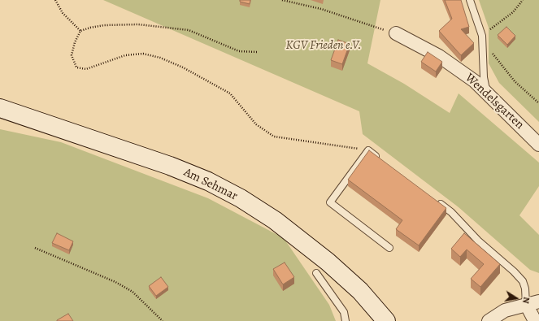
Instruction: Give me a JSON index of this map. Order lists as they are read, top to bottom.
{
  "streets": {
    "main road": ["Am Sehmar"],
    "street": ["Wendelsgarten"]
  },
  "parks": ["KGV Frieden e.V."],
  "north": "right"
}
